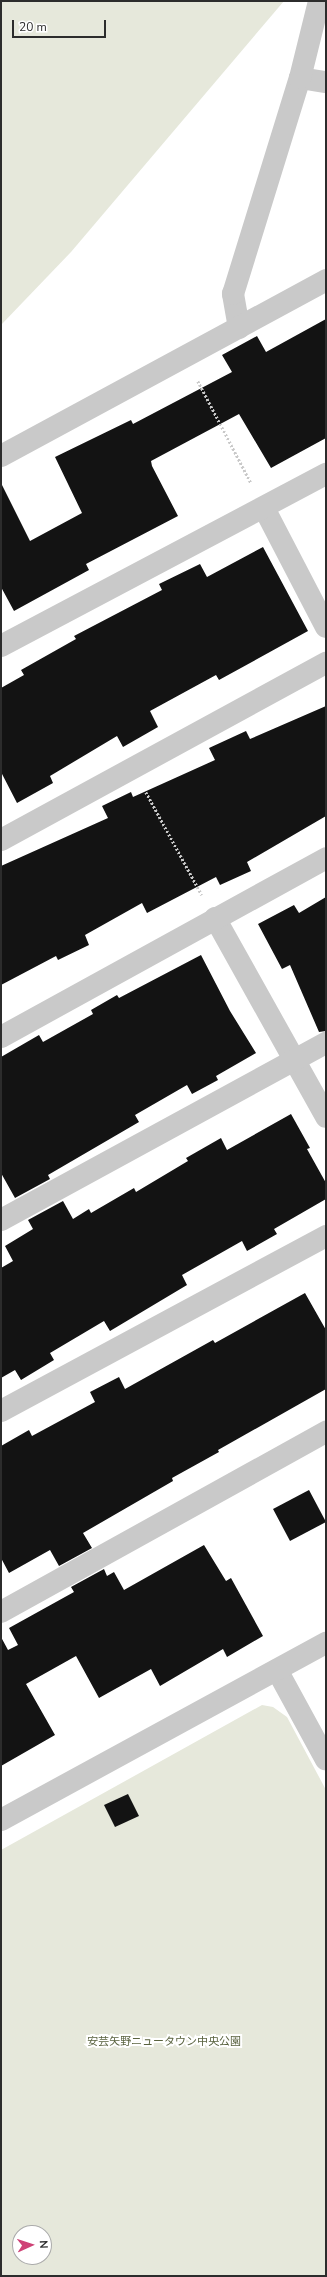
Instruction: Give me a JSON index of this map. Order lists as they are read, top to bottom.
{
  "parks": ["安芸矢野ニュータウン中央公園"],
  "scale_bar": "20 m",
  "north": "right"
}
